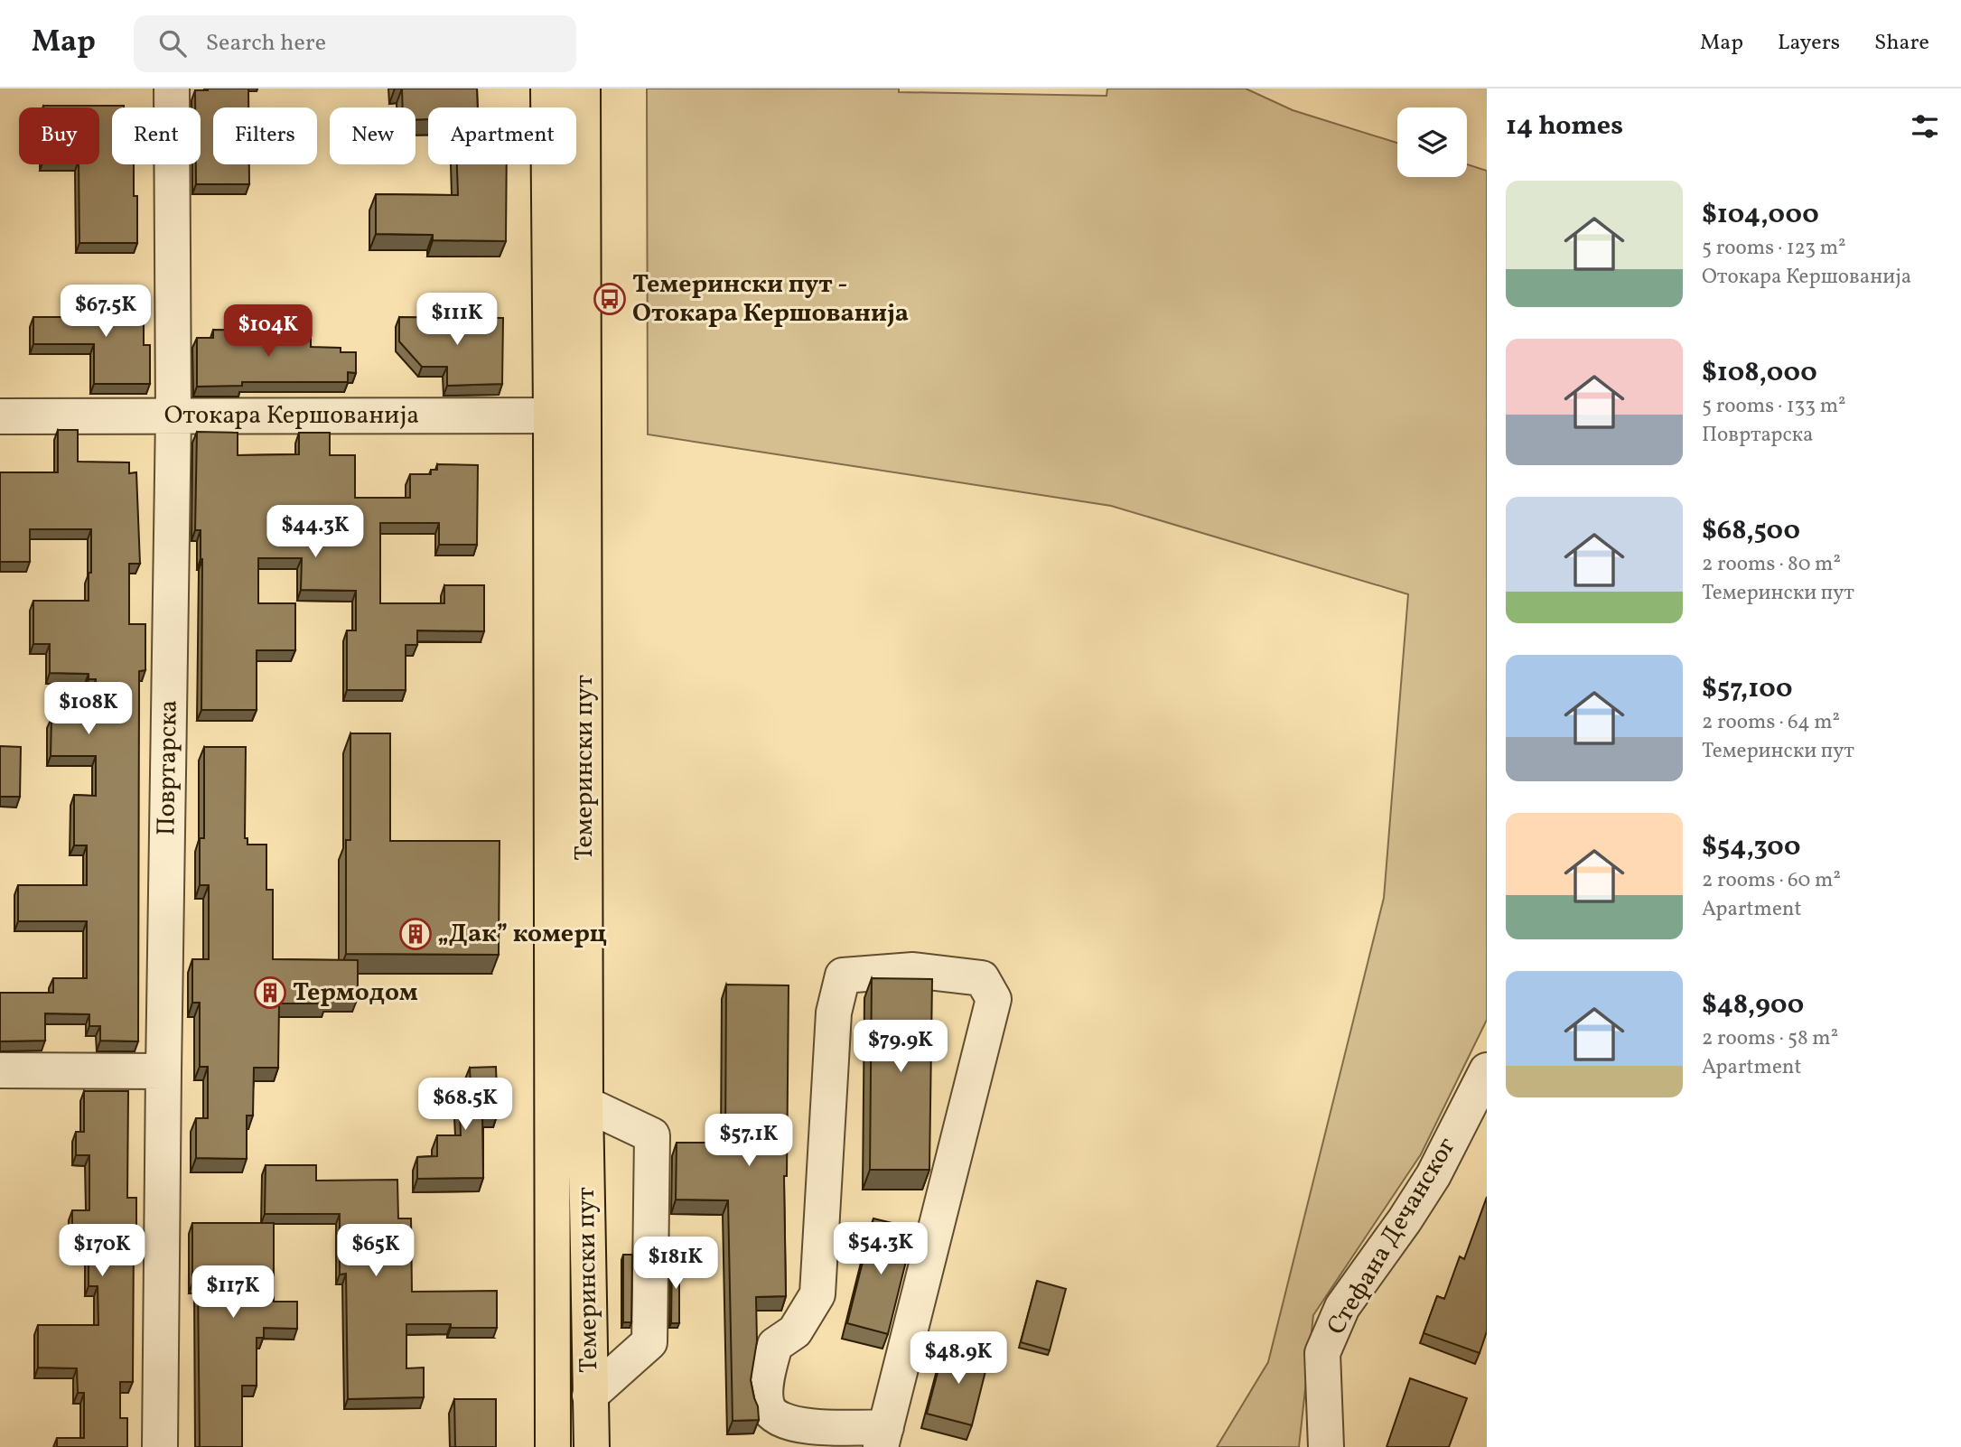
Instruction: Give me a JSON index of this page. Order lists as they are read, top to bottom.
{
  "streets": {
    "main road": ["Темерински пут"],
    "street": ["Отокара Кершованија", "Повртарска", "Стефана Дечанског"]
  },
  "crossings": [
    ["Отокара Кершованија", "Повртарска"],
    ["Отокара Кершованија", "Темерински пут"]
  ],
  "places": {
    "bus stop": ["Темерински пут - Отокара Кершованија"],
    "building": ["„Дак” комерц", "Термодом"]
  },
  "page": {
    "header": "Map",
    "search": "Search here",
    "nav": ["Map", "Layers", "Share"],
    "heading": "14 homes",
    "chip": [
      "Buy",
      "Rent",
      "Filters",
      "New",
      "Apartment"
    ],
    "list": [
      {
        "name": "$104,000",
        "note": "5 rooms · 123 m² · Отокара Кершованија"
      },
      {
        "name": "$108,000",
        "note": "5 rooms · 133 m² · Повртарска"
      },
      {
        "name": "$68,500",
        "note": "2 rooms · 80 m² · Темерински пут"
      },
      {
        "name": "$57,100",
        "note": "2 rooms · 64 m² · Темерински пут"
      },
      {
        "name": "$54,300",
        "note": "2 rooms · 60 m² · Apartment"
      },
      {
        "name": "$48,900",
        "note": "2 rooms · 58 m² · Apartment"
      }
    ],
    "price": [
      "$67.5K",
      "$111K",
      "$104K",
      "$44.3K",
      "$108K",
      "$79.9K",
      "$68.5K",
      "$57.1K",
      "$54.3K",
      "$170K",
      "$65K",
      "$181K",
      "$117K",
      "$48.9K"
    ]
  }
}
